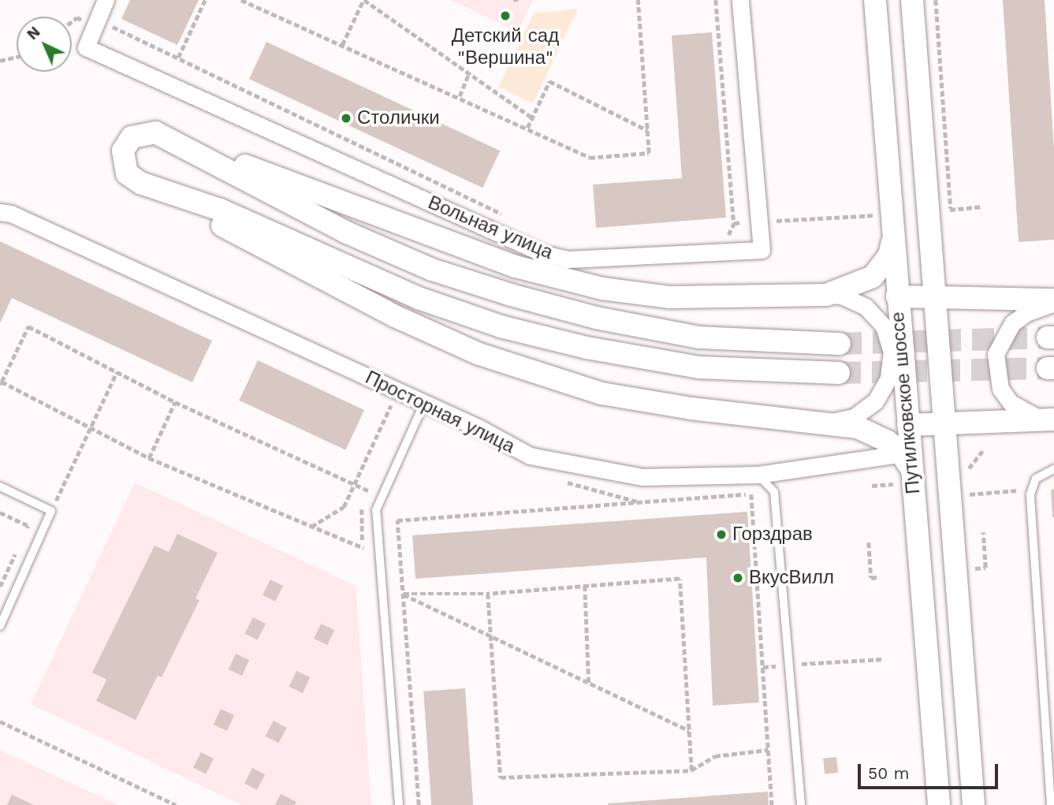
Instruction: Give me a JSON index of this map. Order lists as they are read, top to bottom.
{
  "streets": {
    "street": ["Вольная улица", "Путилковское шоссе", "Просторная улица"]
  },
  "crossings": [
    ["Путилковское шоссе", "Просторная улица"]
  ],
  "places": [
    "Детский сад \"Вершина\"",
    "Столички",
    "Горздрав",
    "ВкусВилл"
  ],
  "scale_bar": "50 m",
  "north": "top left"
}
